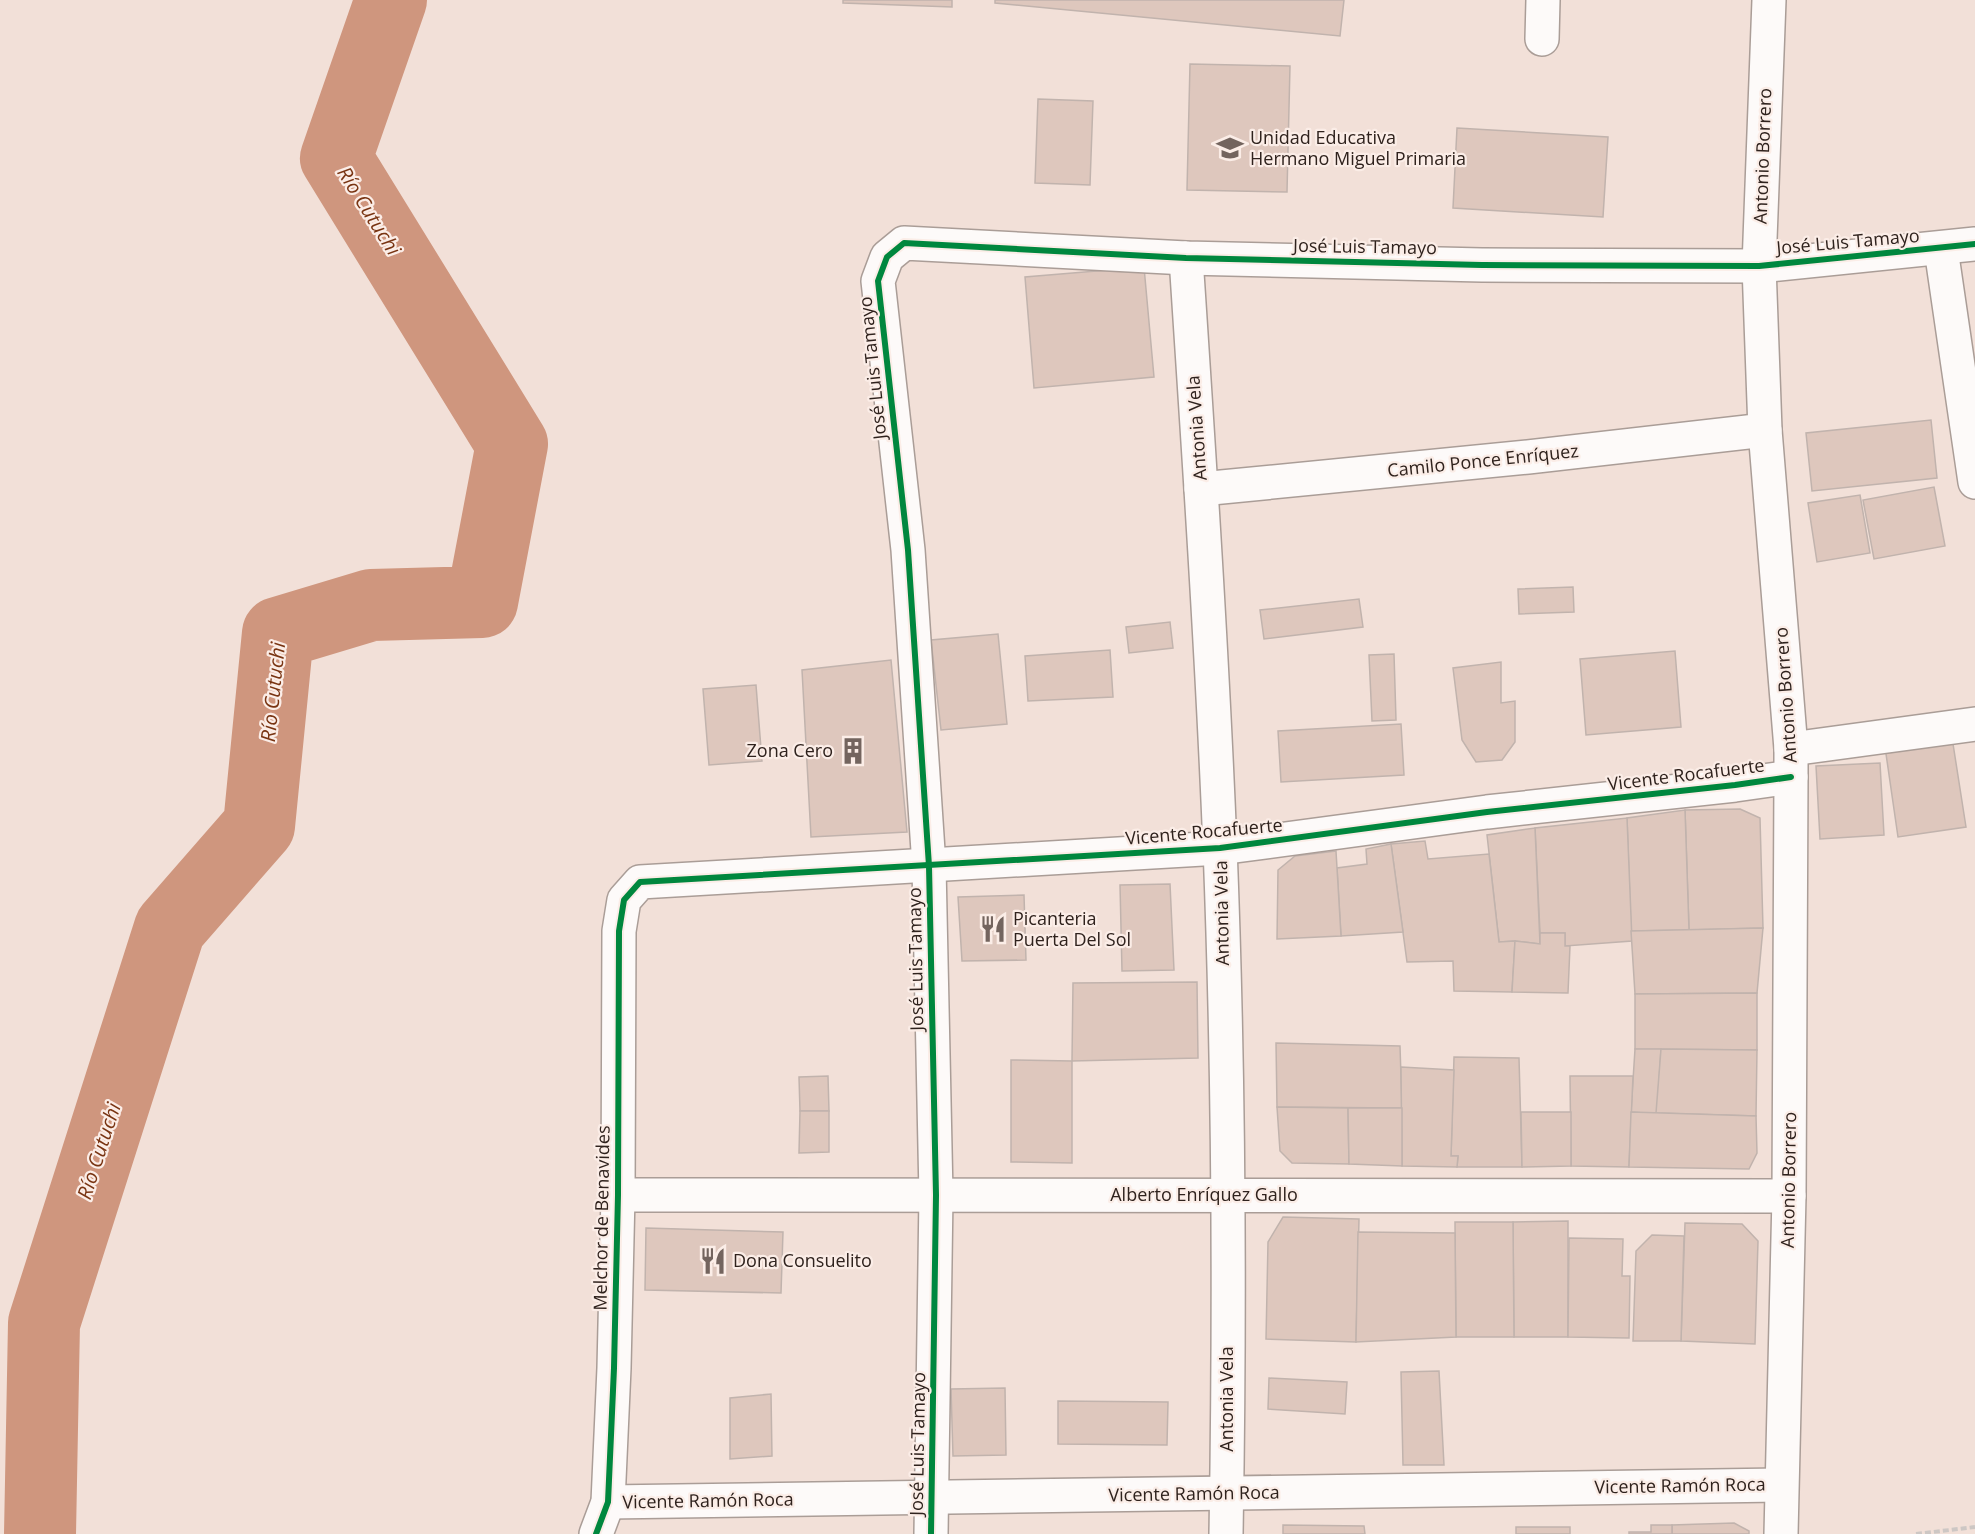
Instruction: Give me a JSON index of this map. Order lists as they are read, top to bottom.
{
  "streets": {
    "street": [
      "Antonio Borrero",
      "José Luis Tamayo",
      "Antonia Vela",
      "Camilo Ponce Enríquez",
      "Vicente Rocafuerte",
      "Alberto Enríquez Gallo",
      "Melchor de Benavides",
      "Vicente Ramón Roca"
    ]
  },
  "crossings": [
    ["Antonio Borrero", "José Luis Tamayo"],
    ["Antonio Borrero", "Camilo Ponce Enríquez"],
    ["Antonio Borrero", "Vicente Rocafuerte"],
    ["Antonio Borrero", "Alberto Enríquez Gallo"],
    ["Antonio Borrero", "Vicente Ramón Roca"],
    ["José Luis Tamayo", "Antonia Vela"],
    ["José Luis Tamayo", "Vicente Rocafuerte"],
    ["José Luis Tamayo", "Alberto Enríquez Gallo"],
    ["José Luis Tamayo", "Vicente Ramón Roca"],
    ["Antonia Vela", "Camilo Ponce Enríquez"],
    ["Antonia Vela", "Vicente Rocafuerte"],
    ["Antonia Vela", "Alberto Enríquez Gallo"],
    ["Antonia Vela", "Vicente Ramón Roca"],
    ["Vicente Rocafuerte", "Melchor de Benavides"],
    ["Alberto Enríquez Gallo", "Melchor de Benavides"],
    ["Melchor de Benavides", "Vicente Ramón Roca"]
  ],
  "water": ["Río Cutuchi"],
  "places": {
    "school or university": ["Unidad Educativa Hermano Miguel Primaria"],
    "building": ["Zona Cero"],
    "restaurant": ["Picanteria Puerta Del Sol", "Dona Consuelito"]
  }
}
